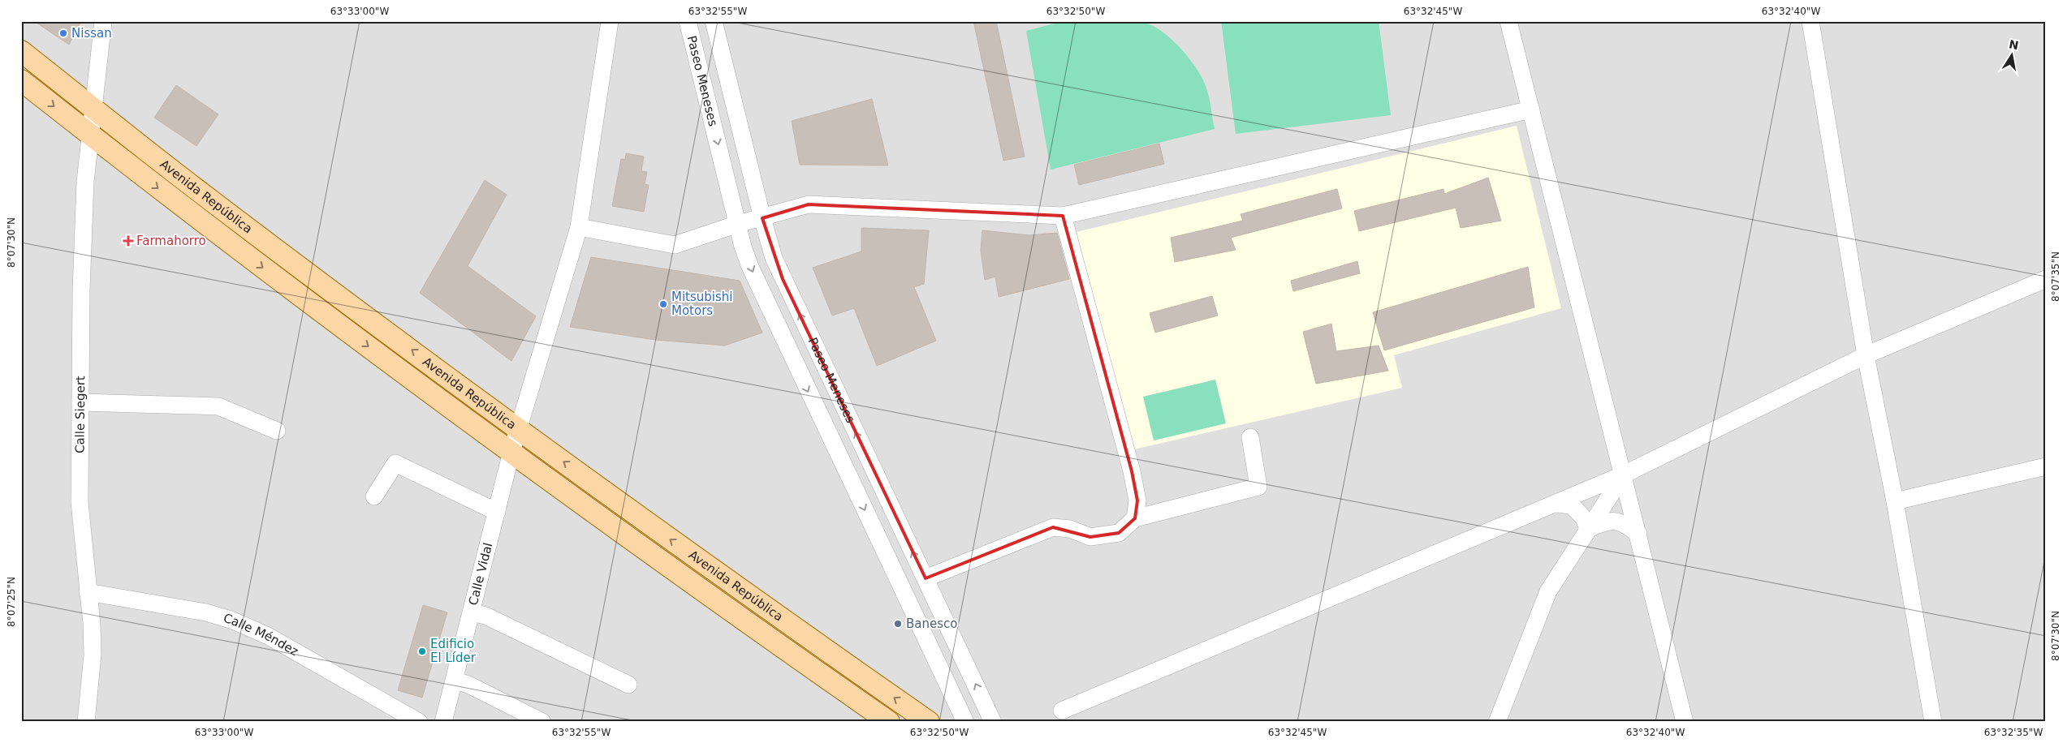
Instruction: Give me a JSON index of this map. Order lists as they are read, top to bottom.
{
  "streets": {
    "main road": ["Avenida República"],
    "street": [
      "Paseo Meneses",
      "Calle Siegert",
      "Calle Vidal",
      "Calle Méndez"
    ]
  },
  "crossings": [
    ["Avenida República", "Calle Siegert"],
    ["Avenida República", "Calle Vidal"],
    ["Calle Siegert", "Calle Méndez"]
  ],
  "places": {
    "other": [
      "Nissan",
      "Mitsubishi Motors",
      "Banesco",
      "Edificio El Líder"
    ],
    "health": ["Farmahorro"]
  },
  "north": "top",
  "coordinates": [
    "63°33'00\"W",
    "63°32'55\"W",
    "63°32'50\"W",
    "63°32'45\"W",
    "63°32'40\"W",
    "8°07'30\"N",
    "8°07'35\"N",
    "8°07'25\"N",
    "63°32'35\"W"
  ]
}
